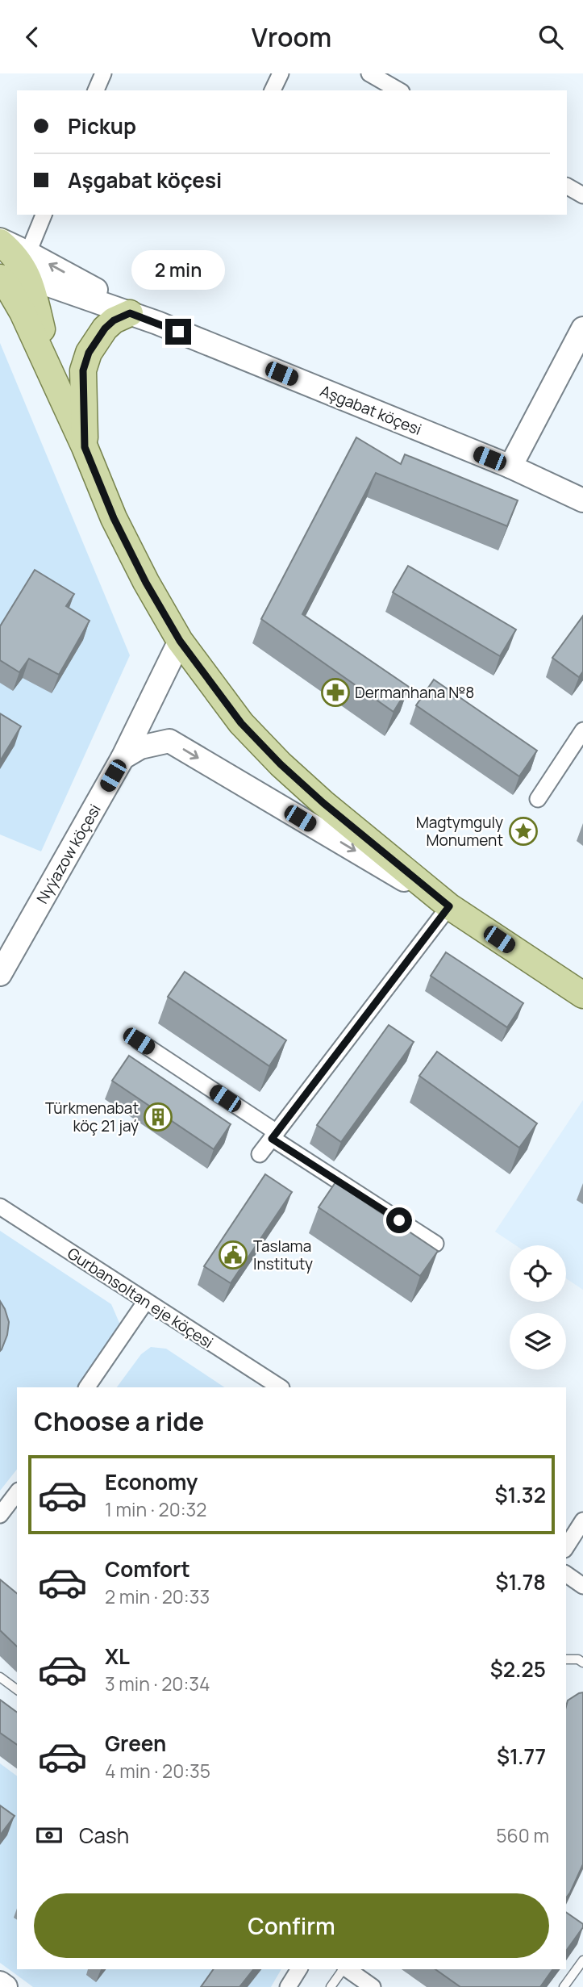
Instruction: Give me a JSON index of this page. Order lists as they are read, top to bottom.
{
  "streets": {
    "street": ["Aşgabat köçesi", "Nyýazow köçesi", "Gurbansoltan eje köçesi"]
  },
  "places": {
    "pharmacy": ["Dermanhana №8"],
    "place": ["Magtymguly Monument"],
    "building": ["Türkmenabat köç 21 jaý"],
    "public building": ["Taslama Instituty"]
  },
  "page": {
    "header": "Vroom",
    "banner": ["Pickup", "Aşgabat köçesi"],
    "bubble": "2 min",
    "heading": "Choose a ride",
    "list": [
      {
        "name": "Economy",
        "note": "1 min · 20:32",
        "value": "$1.32"
      },
      {
        "name": "Comfort",
        "note": "2 min · 20:33",
        "value": "$1.78"
      },
      {
        "name": "XL",
        "note": "3 min · 20:34",
        "value": "$2.25"
      },
      {
        "name": "Green",
        "note": "4 min · 20:35",
        "value": "$1.77"
      }
    ],
    "pay": ["Cash", "560 m"],
    "buttons": "Confirm"
  }
}
